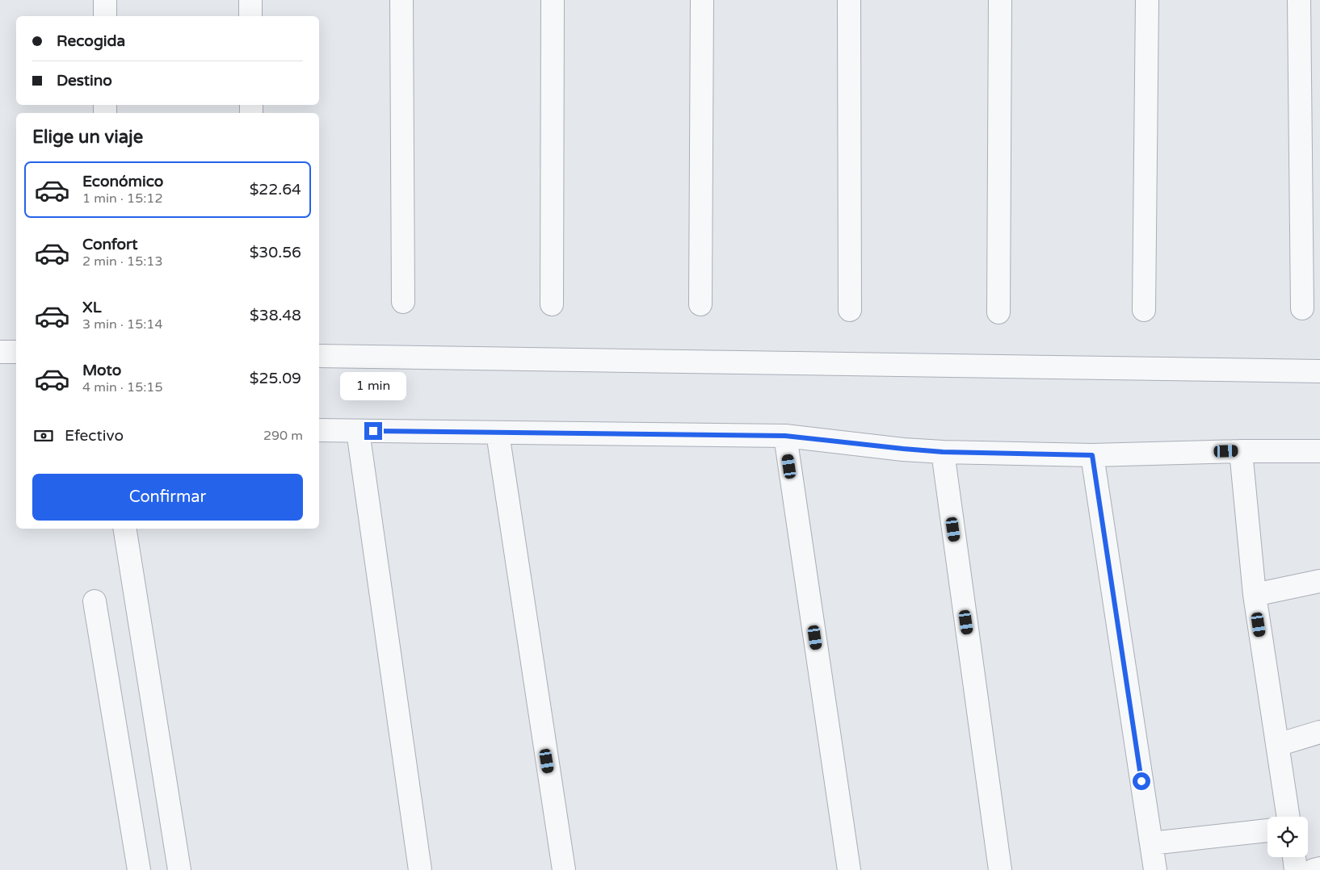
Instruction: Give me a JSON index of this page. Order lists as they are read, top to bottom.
{
  "page": {
    "banner": ["Recogida", "Destino"],
    "heading": "Elige un viaje",
    "list": [
      {
        "name": "Económico",
        "note": "1 min · 15:12",
        "value": "$22.64"
      },
      {
        "name": "Confort",
        "note": "2 min · 15:13",
        "value": "$30.56"
      },
      {
        "name": "XL",
        "note": "3 min · 15:14",
        "value": "$38.48"
      },
      {
        "name": "Moto",
        "note": "4 min · 15:15",
        "value": "$25.09"
      }
    ],
    "bubble": "1 min",
    "pay": ["Efectivo", "290 m"],
    "buttons": "Confirmar"
  }
}
